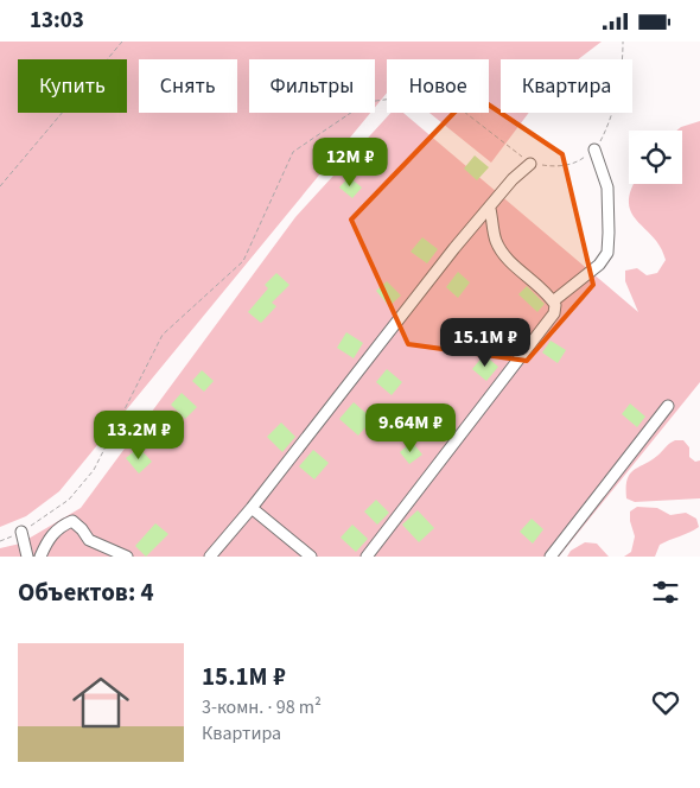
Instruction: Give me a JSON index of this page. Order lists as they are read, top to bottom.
{
  "page": {
    "status": "13:03",
    "chip": [
      "Купить",
      "Снять",
      "Фильтры",
      "Новое",
      "Квартира"
    ],
    "price": [
      "12M ₽",
      "15.1M ₽",
      "9.64M ₽",
      "13.2M ₽"
    ],
    "heading": "Объектов: 4",
    "list": [
      {
        "name": "15.1M ₽",
        "note": "3-комн. · 98 m² · Квартира"
      }
    ]
  }
}
